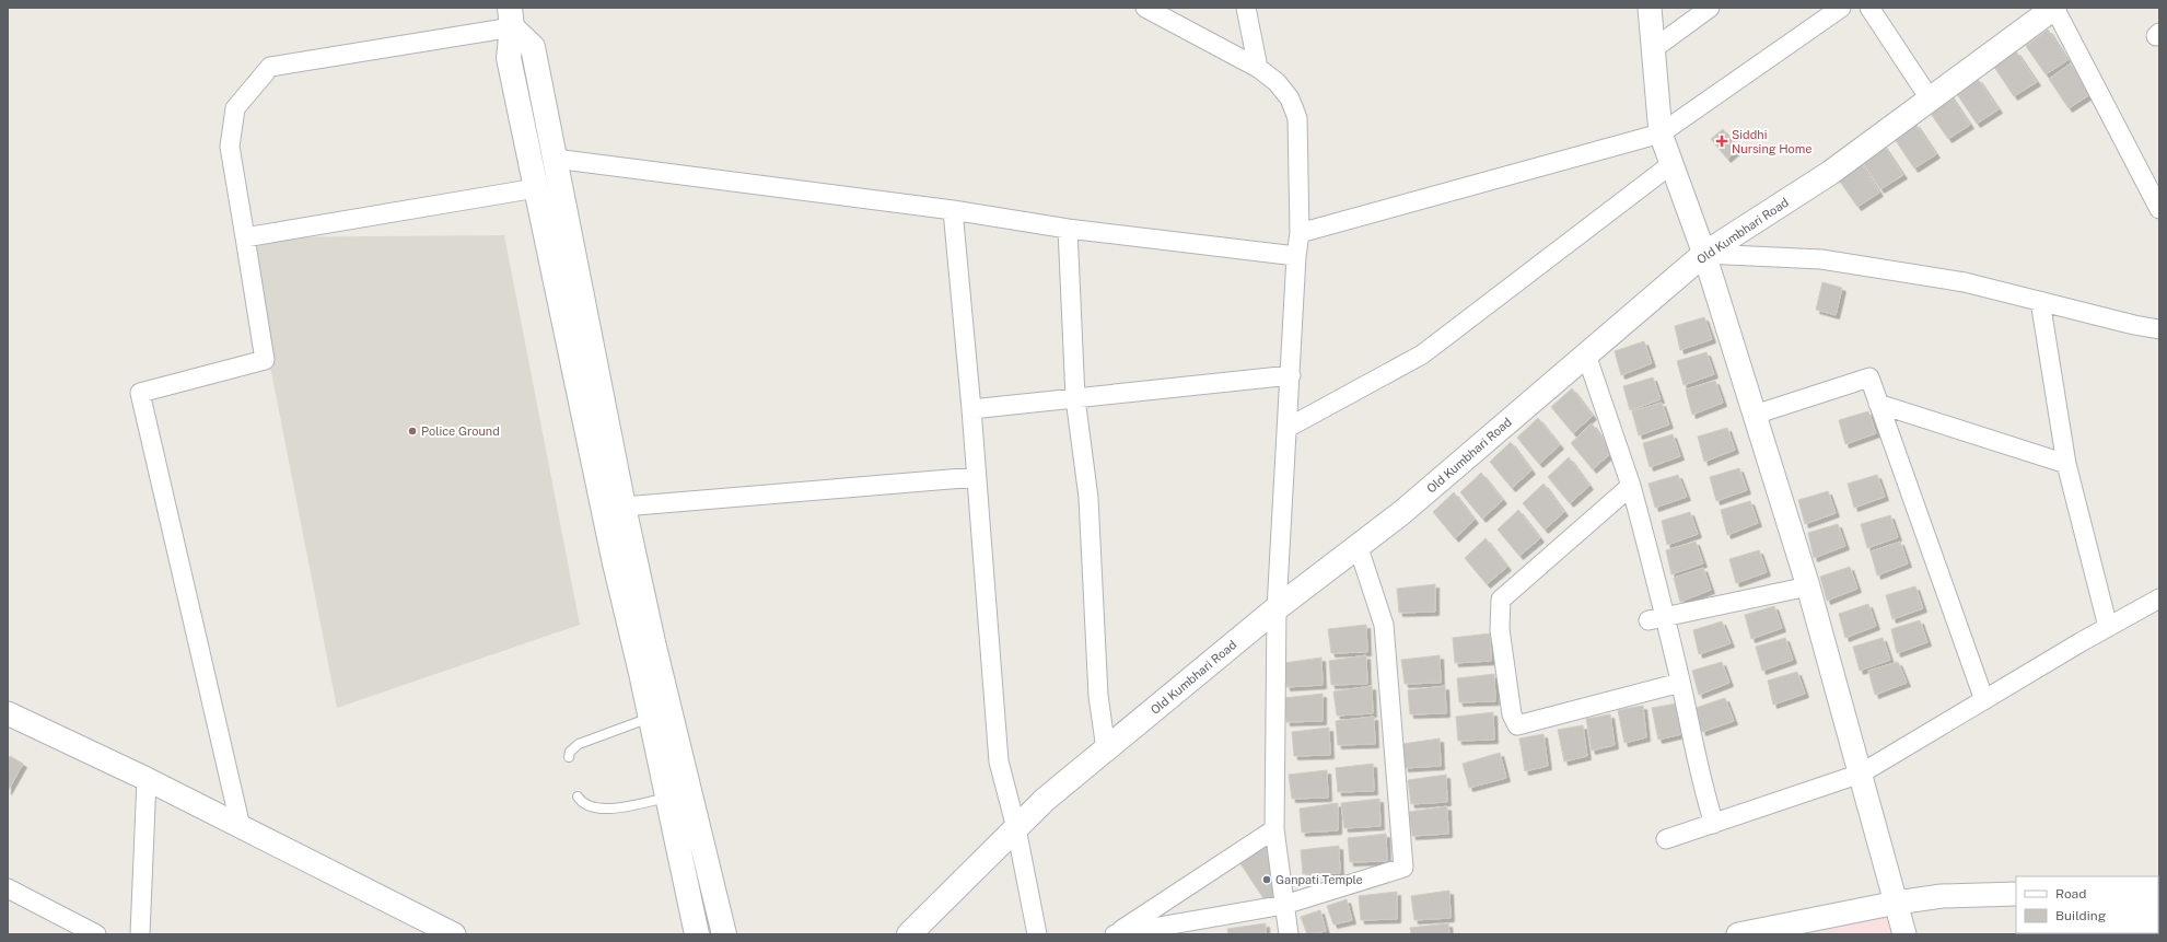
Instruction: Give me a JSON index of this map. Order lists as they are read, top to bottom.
{
  "streets": {
    "main road": ["Old Kumbhari Road"]
  },
  "places": {
    "health": ["Siddhi Nursing Home"],
    "other": ["Police Ground", "Ganpati Temple"]
  },
  "legend": ["Road", "Building"]
}
